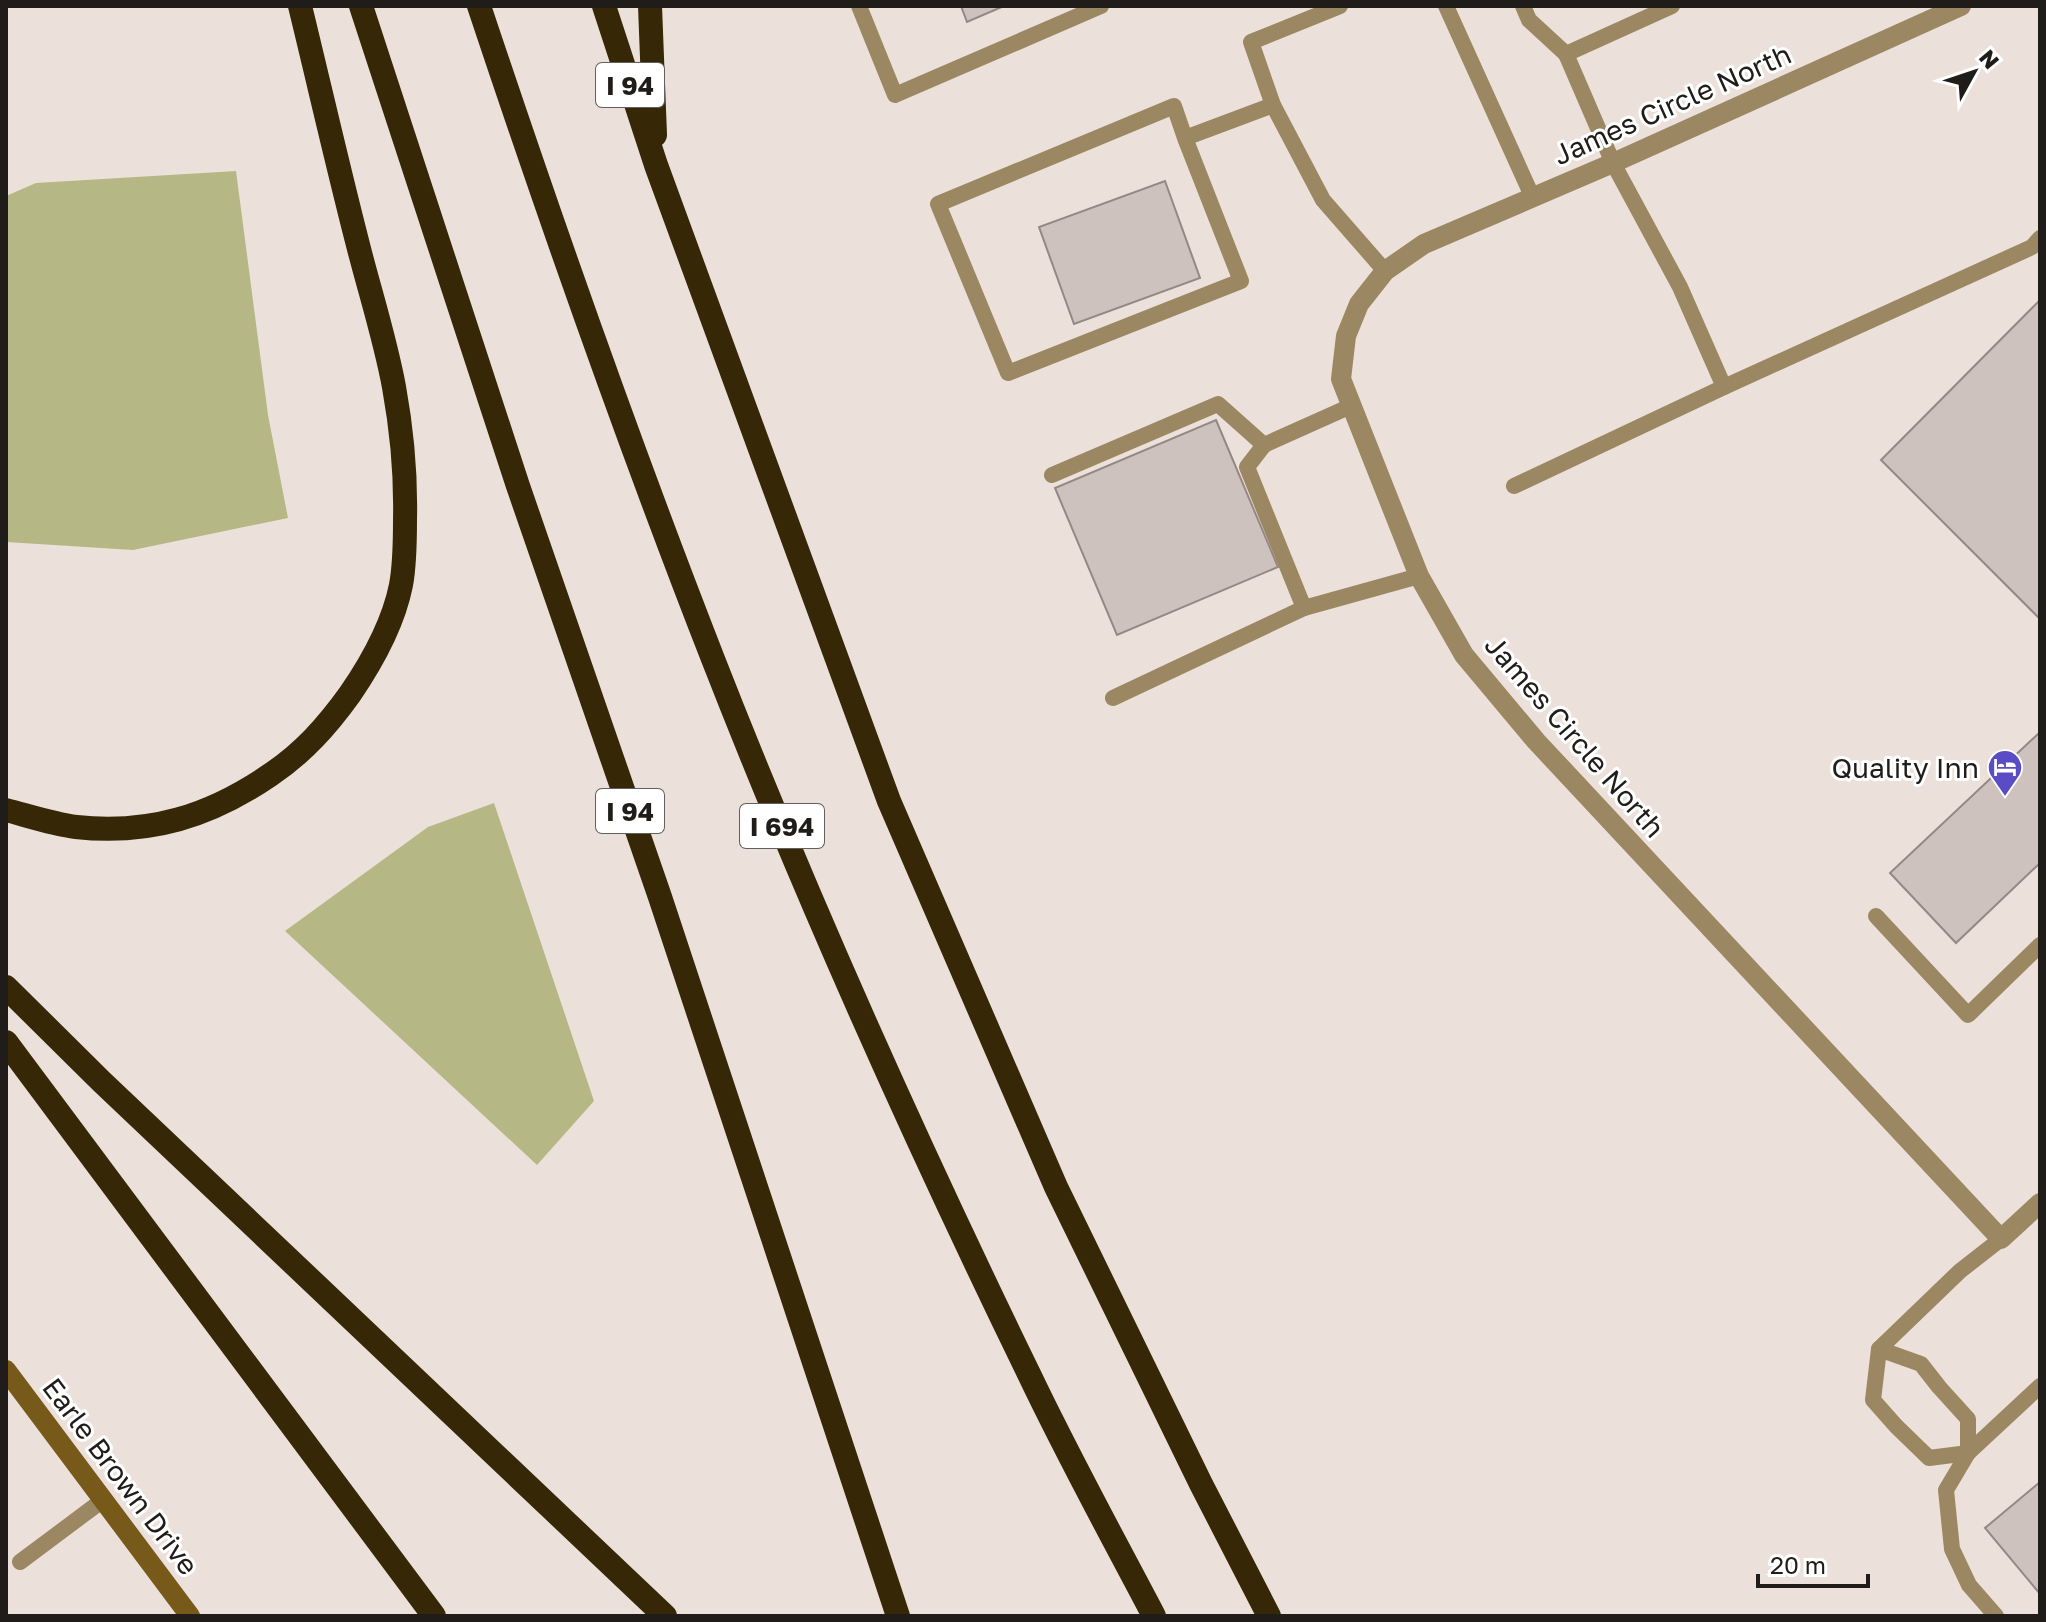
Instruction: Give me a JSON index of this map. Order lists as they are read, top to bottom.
{
  "streets": {
    "highway": ["I 94", "I 694"],
    "street": ["James Circle North", "Earle Brown Drive"]
  },
  "places": {
    "hotel": ["Quality Inn"]
  },
  "scale_bar": "20 m",
  "north": "top right"
}
